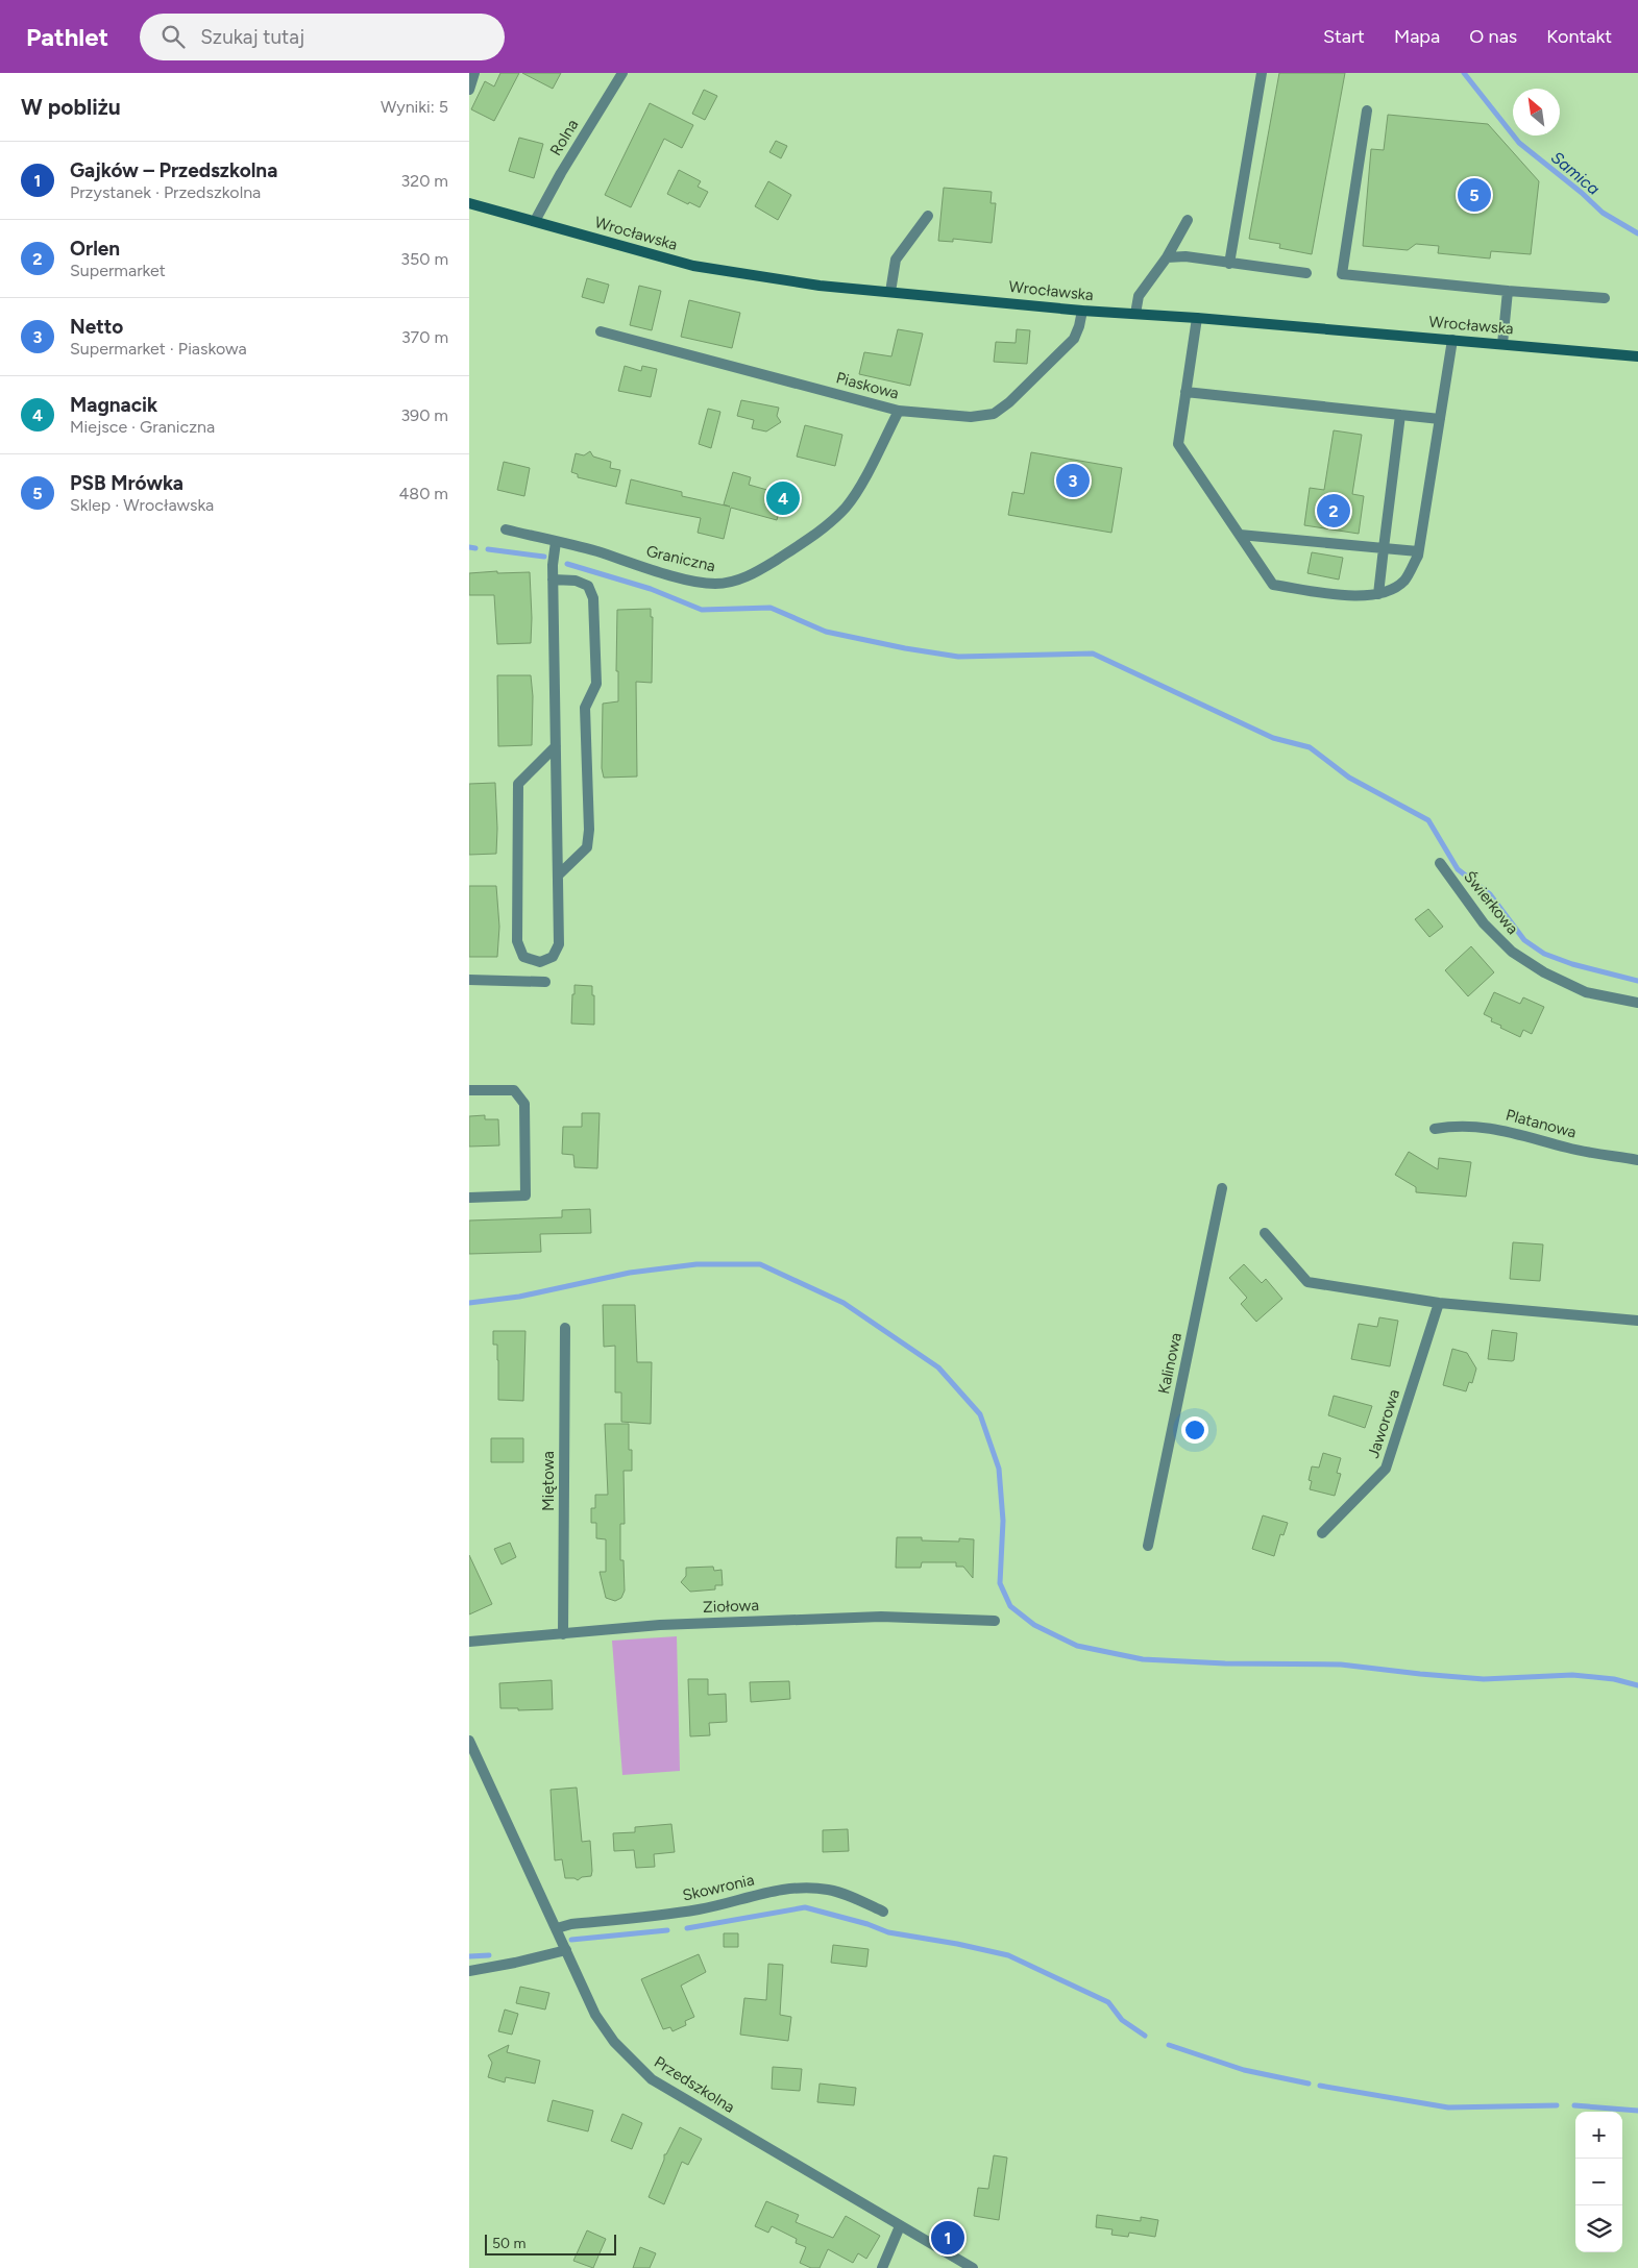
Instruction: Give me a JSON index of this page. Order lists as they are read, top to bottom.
{
  "streets": {
    "main road": ["Wrocławska"],
    "street": [
      "Rolna",
      "Piaskowa",
      "Graniczna",
      "Świerkowa",
      "Platanowa",
      "Kalinowa",
      "Jaworowa",
      "Miętowa",
      "Ziołowa",
      "Skowronia",
      "Przedszkolna"
    ]
  },
  "crossings": [
    ["Rolna", "Wrocławska"],
    ["Wrocławska", "Piaskowa"],
    ["Piaskowa", "Graniczna"],
    ["Miętowa", "Ziołowa"],
    ["Skowronia", "Przedszkolna"]
  ],
  "water": ["Samica"],
  "scale_bar": "50 m",
  "north": "top left",
  "page": {
    "header": "Pathlet",
    "search": "Szukaj tutaj",
    "nav": [
      "Start",
      "Mapa",
      "O nas",
      "Kontakt"
    ],
    "heading": ["W pobliżu", "Wyniki: 5"],
    "list": [
      {
        "mark": "1",
        "name": "Gajków – Przedszkolna",
        "note": "Przystanek · Przedszkolna",
        "value": "320 m"
      },
      {
        "mark": "2",
        "name": "Orlen",
        "note": "Supermarket",
        "value": "350 m"
      },
      {
        "mark": "3",
        "name": "Netto",
        "note": "Supermarket · Piaskowa",
        "value": "370 m"
      },
      {
        "mark": "4",
        "name": "Magnacik",
        "note": "Miejsce · Graniczna",
        "value": "390 m"
      },
      {
        "mark": "5",
        "name": "PSB Mrówka",
        "note": "Sklep · Wrocławska",
        "value": "480 m"
      }
    ],
    "pins": [
      "5",
      "3",
      "4",
      "2",
      "1"
    ],
    "map_buttons": ["+", "−"],
    "scale": "50 m"
  }
}
